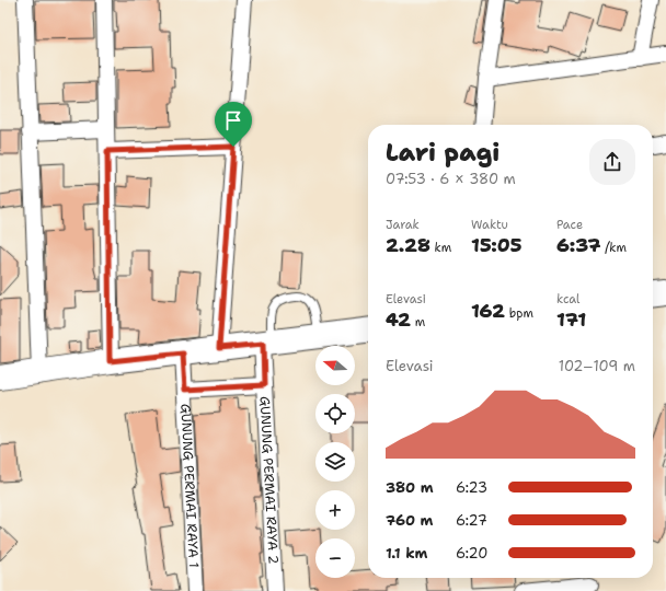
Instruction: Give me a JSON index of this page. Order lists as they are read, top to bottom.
{
  "streets": {
    "street": ["GUNUNG PERMAI RAYA 2", "GUNUNG PERMAI RAYA 1"]
  },
  "north": "left",
  "page": {
    "heading": ["Lari pagi", "07:53 · 6 × 380 m"],
    "stats": [
      ["Jarak", "2.28 km"],
      ["Waktu", "15:05"],
      ["Pace", "6:37 /km"],
      ["Elevasi", "42 m"],
      ["162 bpm"],
      ["kcal", "171"]
    ],
    "map_buttons": ["+", "−"],
    "chart": ["Elevasi", "102–109 m"],
    "list": [
      {
        "name": "380 m",
        "note": "6:23"
      },
      {
        "name": "760 m",
        "note": "6:27"
      },
      {
        "name": "1.1 km",
        "note": "6:20"
      }
    ]
  }
}
